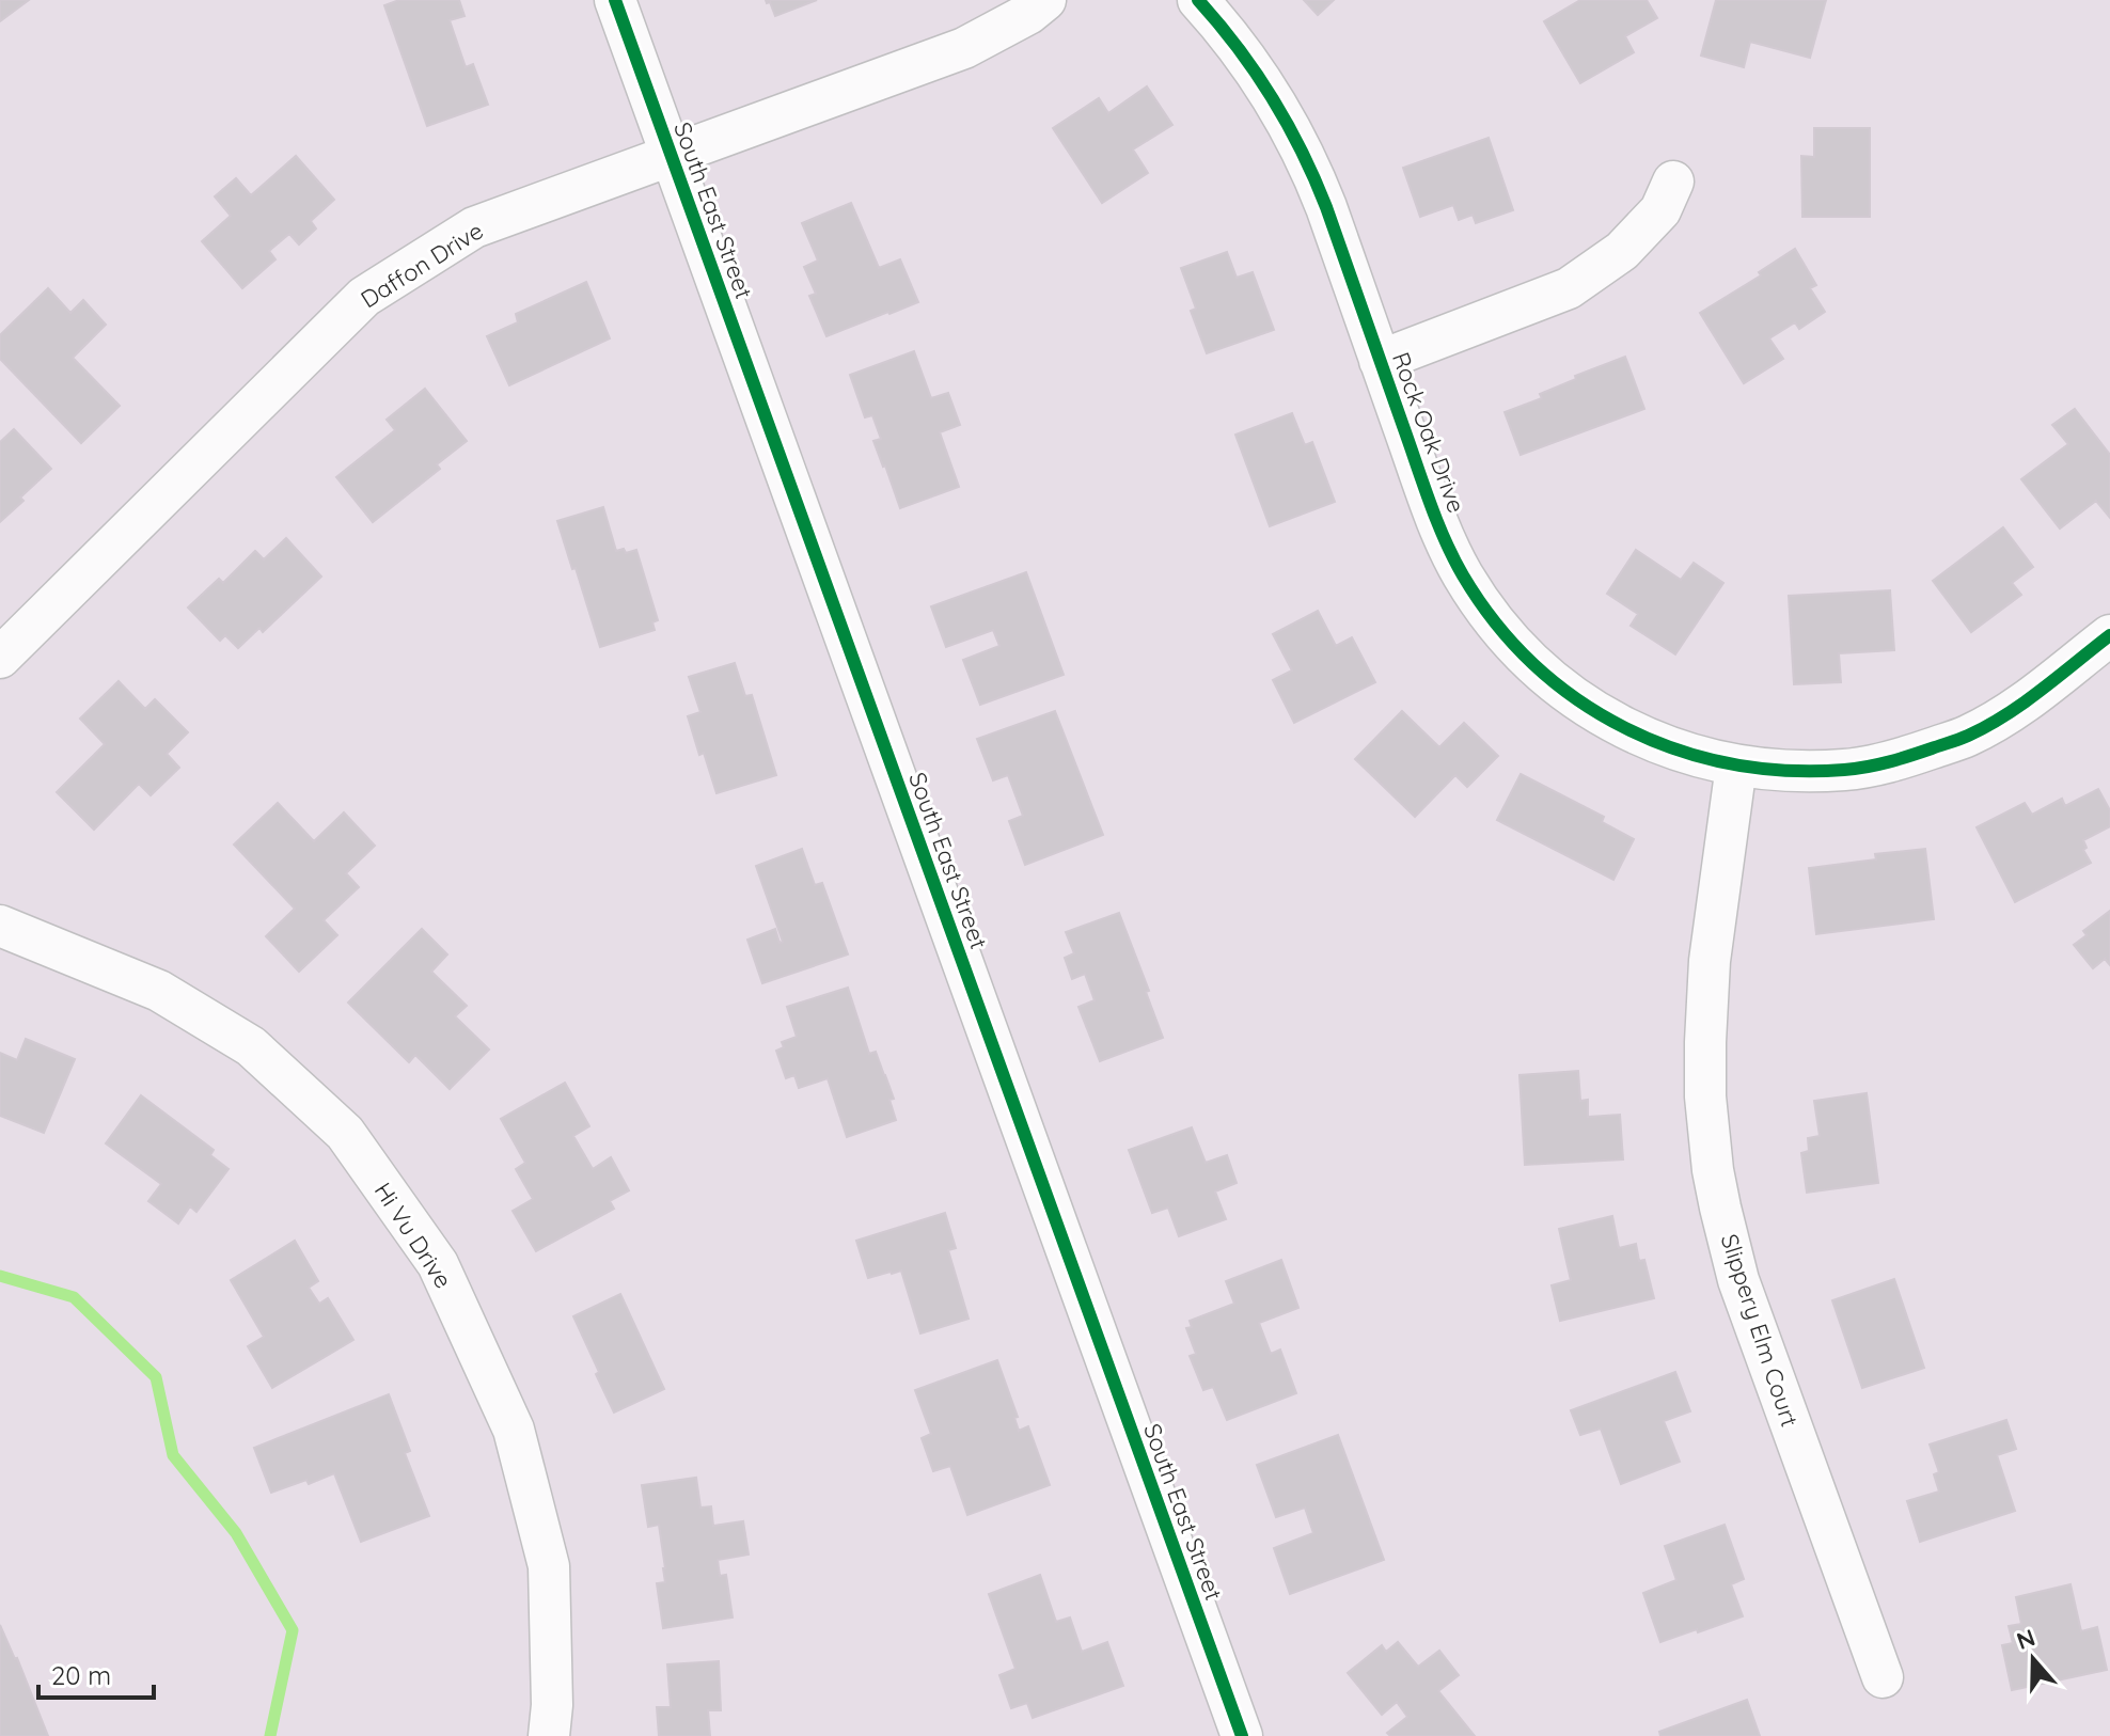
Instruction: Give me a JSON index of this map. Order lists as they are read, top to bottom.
{
  "streets": {
    "street": [
      "South East Street",
      "Daffon Drive",
      "Rock Oak Drive",
      "Hi Vu Drive",
      "Slippery Elm Court"
    ]
  },
  "crossings": [
    ["South East Street", "Daffon Drive"],
    ["Rock Oak Drive", "Slippery Elm Court"]
  ],
  "scale_bar": "20 m",
  "north": "top"
}
